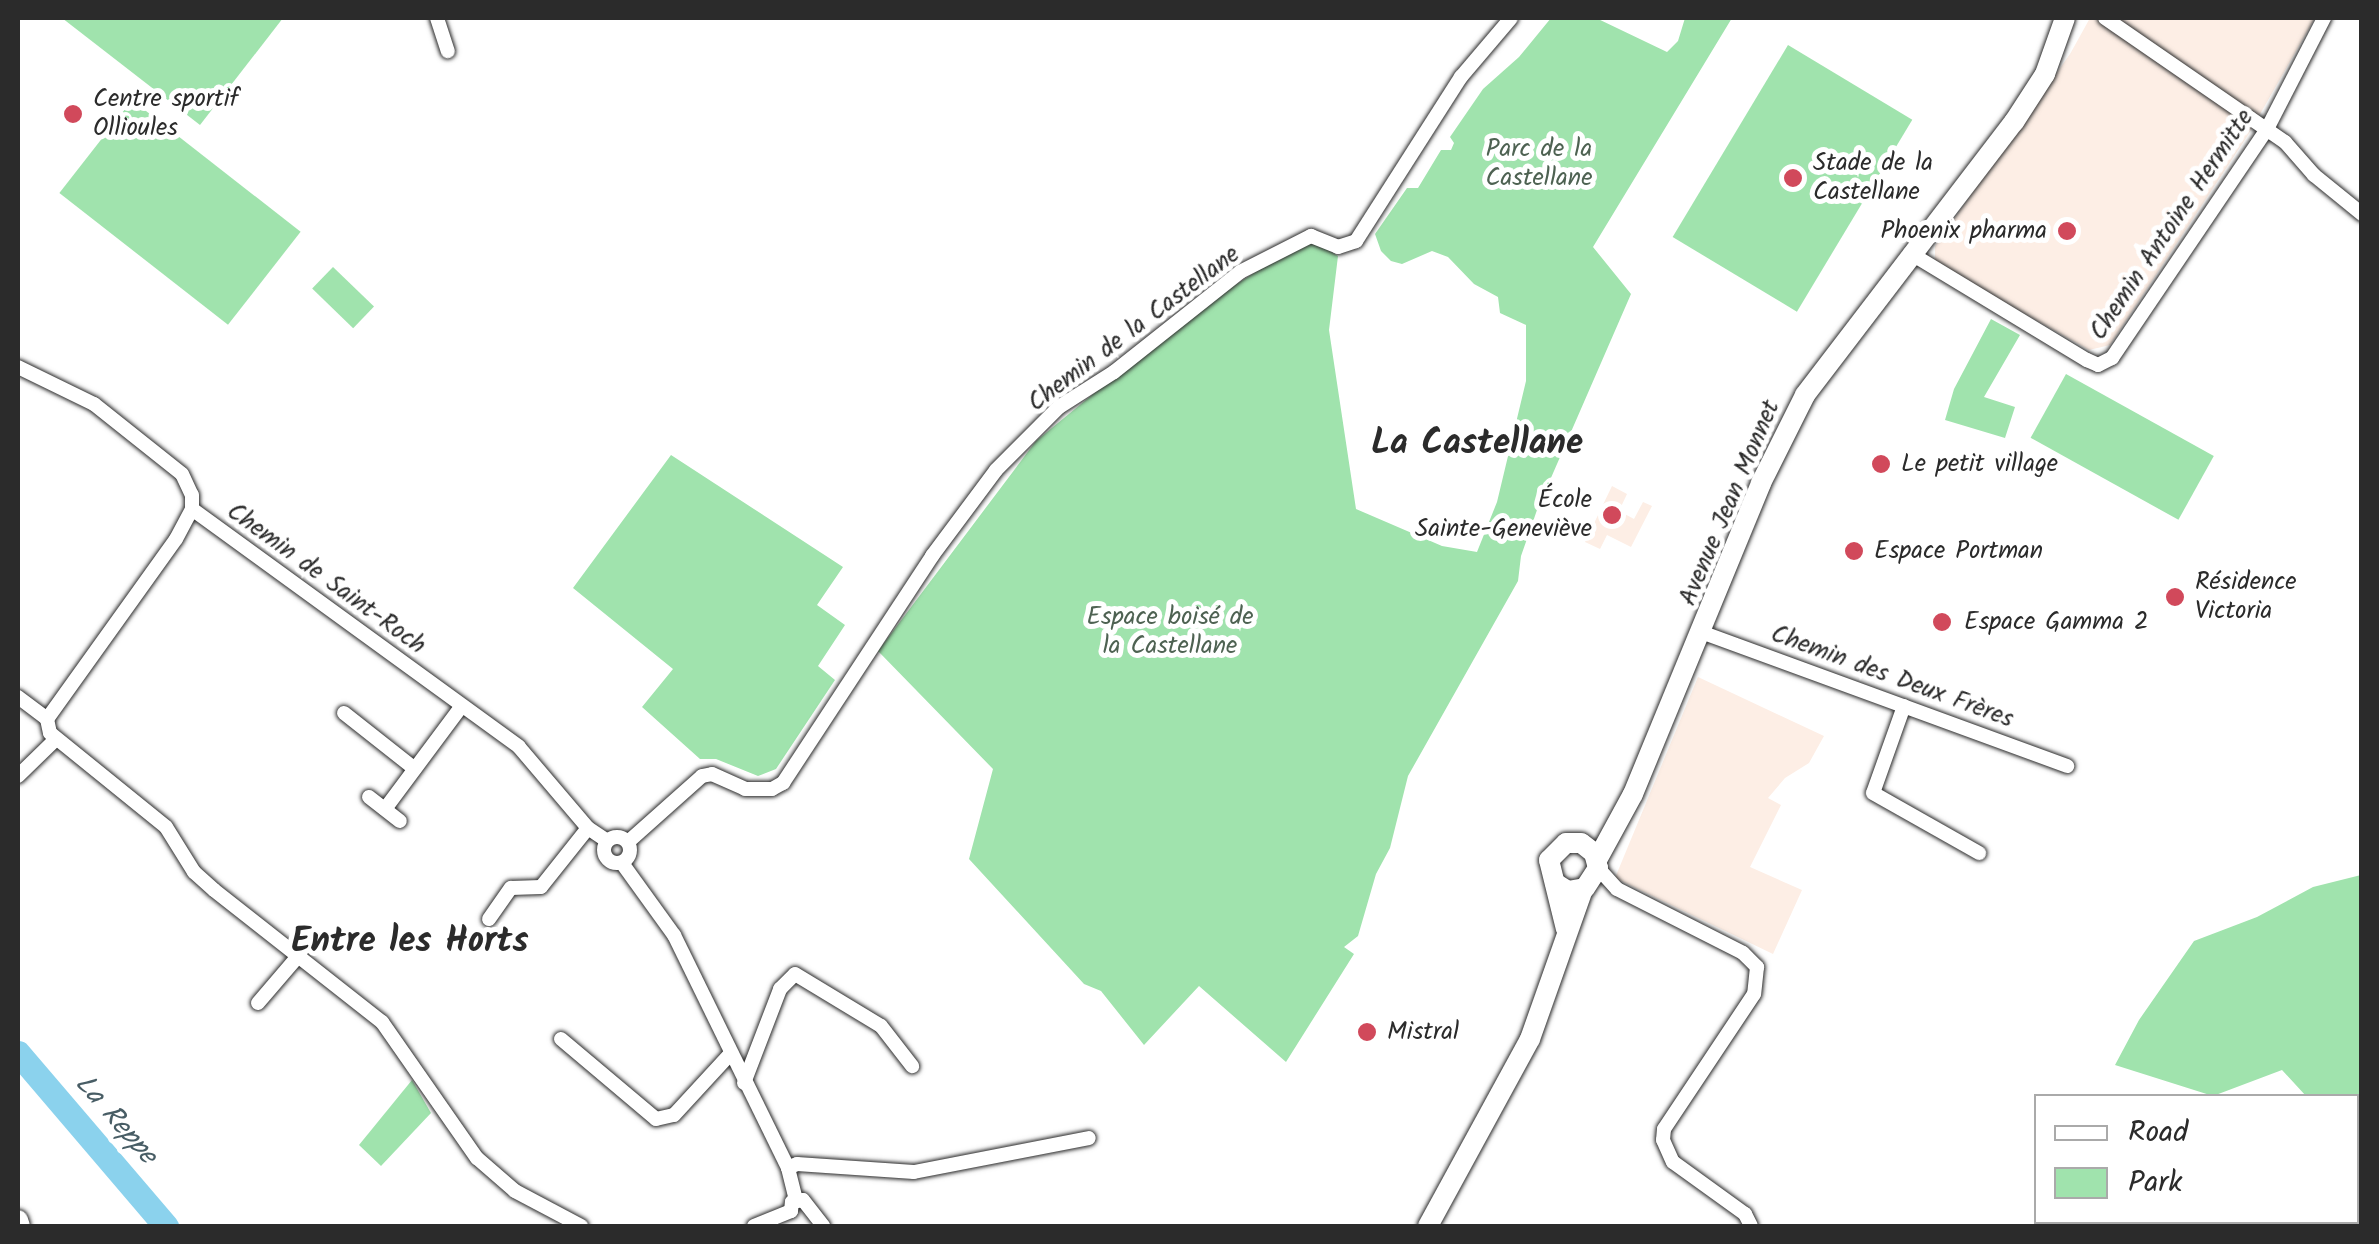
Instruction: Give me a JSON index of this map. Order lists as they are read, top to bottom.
{
  "streets": {
    "main road": ["Avenue Jean Monnet"],
    "street": [
      "Chemin Antoine Hermitte",
      "Chemin de la Castellane",
      "Chemin de Saint-Roch",
      "Chemin des Deux Frères"
    ]
  },
  "crossings": [
    ["Chemin Antoine Hermitte", "Avenue Jean Monnet"],
    ["Chemin de la Castellane", "Chemin de Saint-Roch"],
    ["Avenue Jean Monnet", "Chemin des Deux Frères"]
  ],
  "districts": ["La Castellane", "Entre les Horts"],
  "water": ["La Reppe"],
  "parks": ["Parc de la Castellane", "Espace boisé de la Castellane"],
  "places": [
    "Centre sportif Ollioules",
    "Stade de la Castellane",
    "Phoenix pharma",
    "Le petit village",
    "École Sainte-Geneviève",
    "Espace Portman",
    "Résidence Victoria",
    "Espace Gamma 2",
    "Mistral"
  ],
  "legend": ["Road", "Park"]
}
